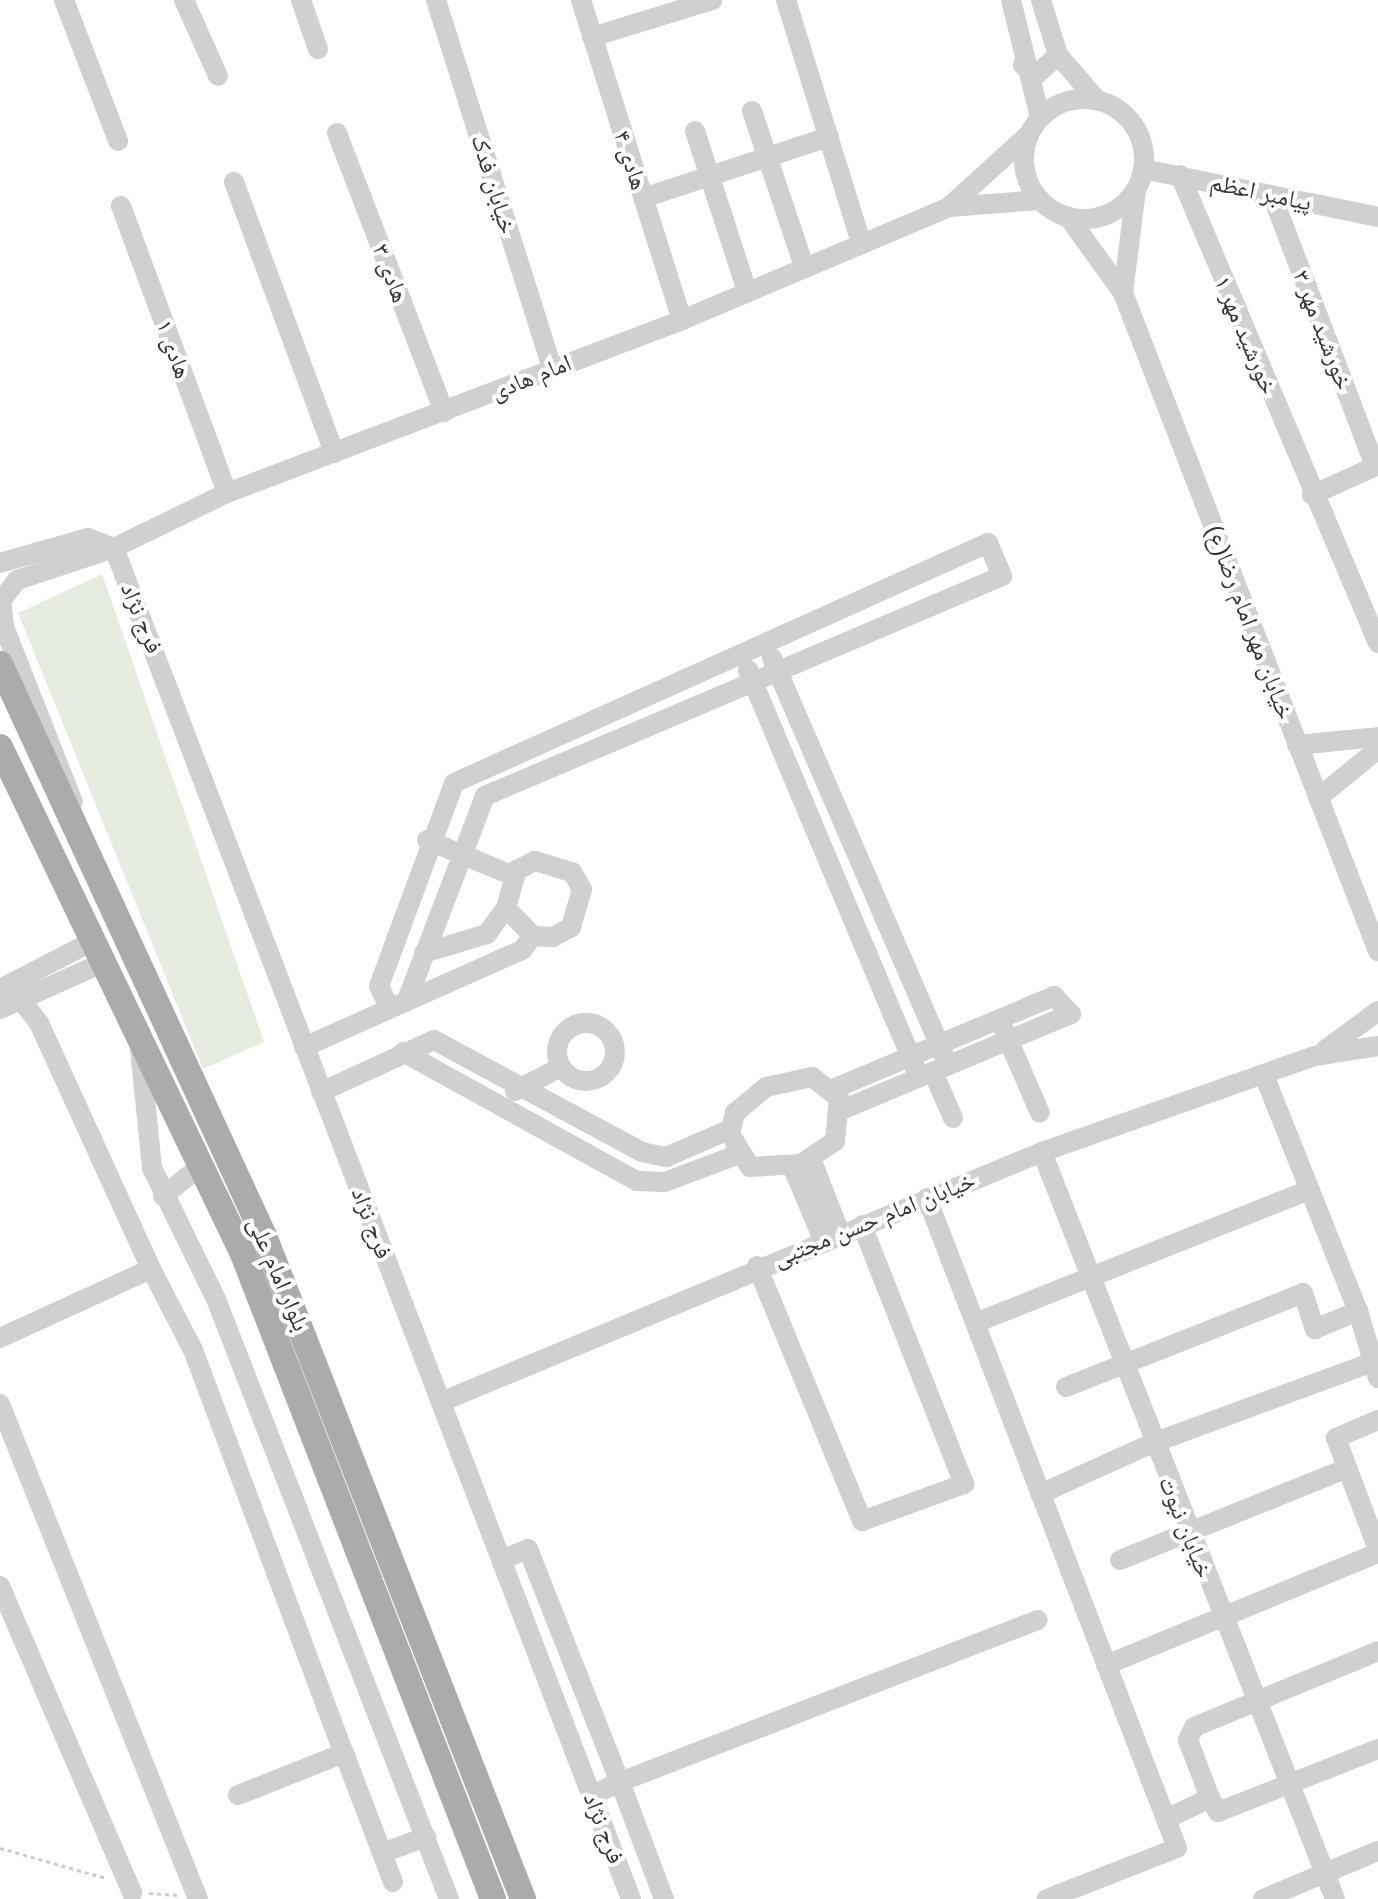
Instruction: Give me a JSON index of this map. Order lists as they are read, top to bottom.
{
  "streets": {
    "main road": ["بلوار امام علی"],
    "street": [
      "هادی ۴",
      "خیابان فدک",
      "پیامبر اعظم",
      "هادی ۳",
      "خورشید مهر ۳",
      "خورشید مهر ۱",
      "هادی ۱",
      "امام هادی",
      "فرج نژاد",
      "خیابان مهر امام رضا(ع)",
      "خیابان امام حسن مجتبی",
      "خیابان نبوت"
    ]
  },
  "crossings": [
    ["هادی ۴", "امام هادی"],
    ["خیابان فدک", "امام هادی"],
    ["پیامبر اعظم", "خورشید مهر ۳"],
    ["پیامبر اعظم", "خورشید مهر ۱"],
    ["هادی ۳", "امام هادی"],
    ["هادی ۱", "امام هادی"],
    ["امام هادی", "فرج نژاد"],
    ["امام هادی", "بلوار امام علی"],
    ["فرج نژاد", "خیابان امام حسن مجتبی"],
    ["خیابان امام حسن مجتبی", "خیابان نبوت"]
  ]
}
